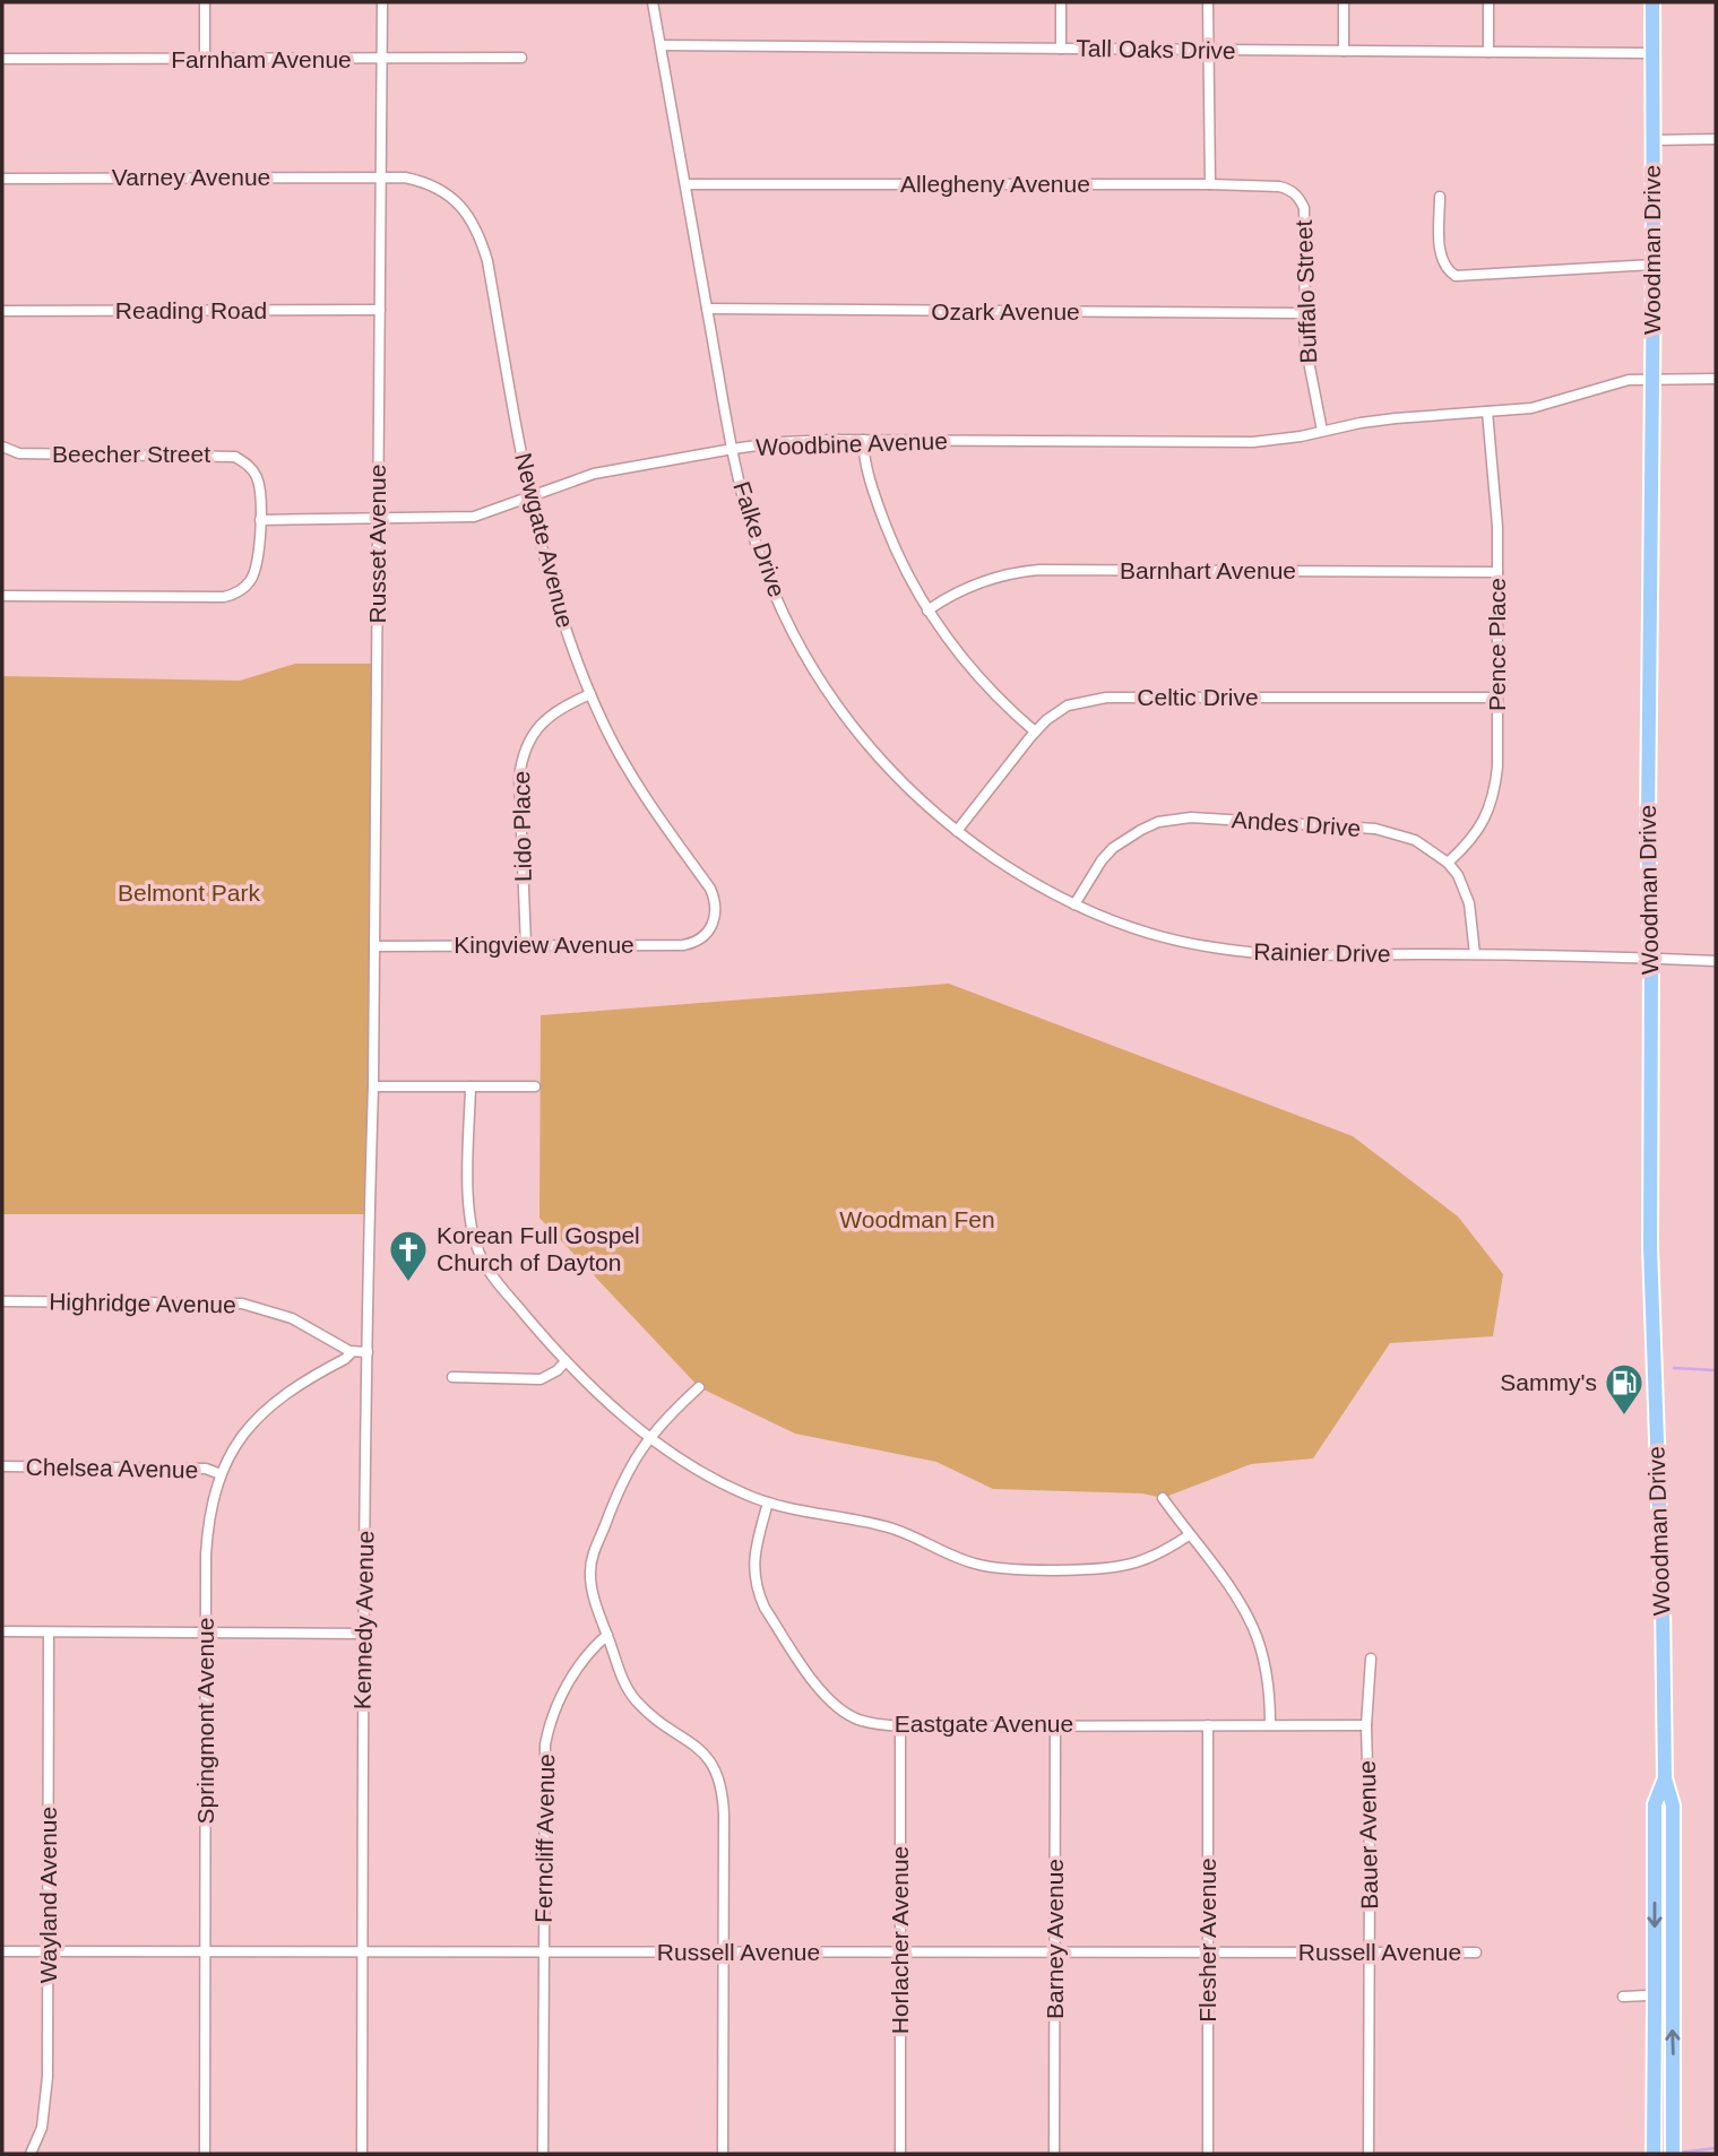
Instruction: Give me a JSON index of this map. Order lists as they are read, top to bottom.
{
  "streets": {
    "main road": ["Woodman Drive"],
    "street": [
      "Tall Oaks Drive",
      "Farnham Avenue",
      "Varney Avenue",
      "Allegheny Avenue",
      "Buffalo Street",
      "Reading Road",
      "Ozark Avenue",
      "Woodbine Avenue",
      "Beecher Street",
      "Falke Drive",
      "Newgate Avenue",
      "Russet Avenue",
      "Barnhart Avenue",
      "Pence Place",
      "Celtic Drive",
      "Andes Drive",
      "Lido Place",
      "Kingview Avenue",
      "Rainier Drive",
      "Highridge Avenue",
      "Chelsea Avenue",
      "Kennedy Avenue",
      "Springmont Avenue",
      "Eastgate Avenue",
      "Bauer Avenue",
      "Ferncliff Avenue",
      "Wayland Avenue",
      "Barney Avenue",
      "Horlacher Avenue",
      "Flesher Avenue",
      "Russell Avenue"
    ]
  },
  "crossings": [
    ["Tall Oaks Drive", "Woodman Drive"],
    ["Tall Oaks Drive", "Falke Drive"],
    ["Farnham Avenue", "Russet Avenue"],
    ["Varney Avenue", "Newgate Avenue"],
    ["Varney Avenue", "Russet Avenue"],
    ["Allegheny Avenue", "Buffalo Street"],
    ["Allegheny Avenue", "Falke Drive"],
    ["Woodman Drive", "Woodbine Avenue"],
    ["Woodman Drive", "Rainier Drive"],
    ["Buffalo Street", "Ozark Avenue"],
    ["Buffalo Street", "Woodbine Avenue"],
    ["Reading Road", "Russet Avenue"],
    ["Ozark Avenue", "Falke Drive"],
    ["Woodbine Avenue", "Beecher Street"],
    ["Woodbine Avenue", "Falke Drive"],
    ["Woodbine Avenue", "Newgate Avenue"],
    ["Woodbine Avenue", "Russet Avenue"],
    ["Woodbine Avenue", "Pence Place"],
    ["Falke Drive", "Celtic Drive"],
    ["Falke Drive", "Rainier Drive"],
    ["Newgate Avenue", "Russet Avenue"],
    ["Newgate Avenue", "Lido Place"],
    ["Newgate Avenue", "Kingview Avenue"],
    ["Russet Avenue", "Kingview Avenue"],
    ["Russet Avenue", "Kennedy Avenue"],
    ["Barnhart Avenue", "Pence Place"],
    ["Pence Place", "Celtic Drive"],
    ["Pence Place", "Andes Drive"],
    ["Celtic Drive", "Rainier Drive"],
    ["Andes Drive", "Rainier Drive"],
    ["Lido Place", "Kingview Avenue"],
    ["Highridge Avenue", "Kennedy Avenue"],
    ["Highridge Avenue", "Springmont Avenue"],
    ["Chelsea Avenue", "Springmont Avenue"],
    ["Kennedy Avenue", "Russell Avenue"],
    ["Springmont Avenue", "Russell Avenue"],
    ["Eastgate Avenue", "Bauer Avenue"],
    ["Eastgate Avenue", "Barney Avenue"],
    ["Eastgate Avenue", "Horlacher Avenue"],
    ["Eastgate Avenue", "Flesher Avenue"],
    ["Bauer Avenue", "Russell Avenue"],
    ["Ferncliff Avenue", "Russell Avenue"],
    ["Wayland Avenue", "Russell Avenue"],
    ["Barney Avenue", "Russell Avenue"],
    ["Horlacher Avenue", "Russell Avenue"],
    ["Flesher Avenue", "Russell Avenue"]
  ],
  "parks": ["Belmont Park", "Woodman Fen"],
  "places": {
    "church": ["Korean Full Gospel Church of Dayton"],
    "fuel station": ["Sammy's"]
  }
}
